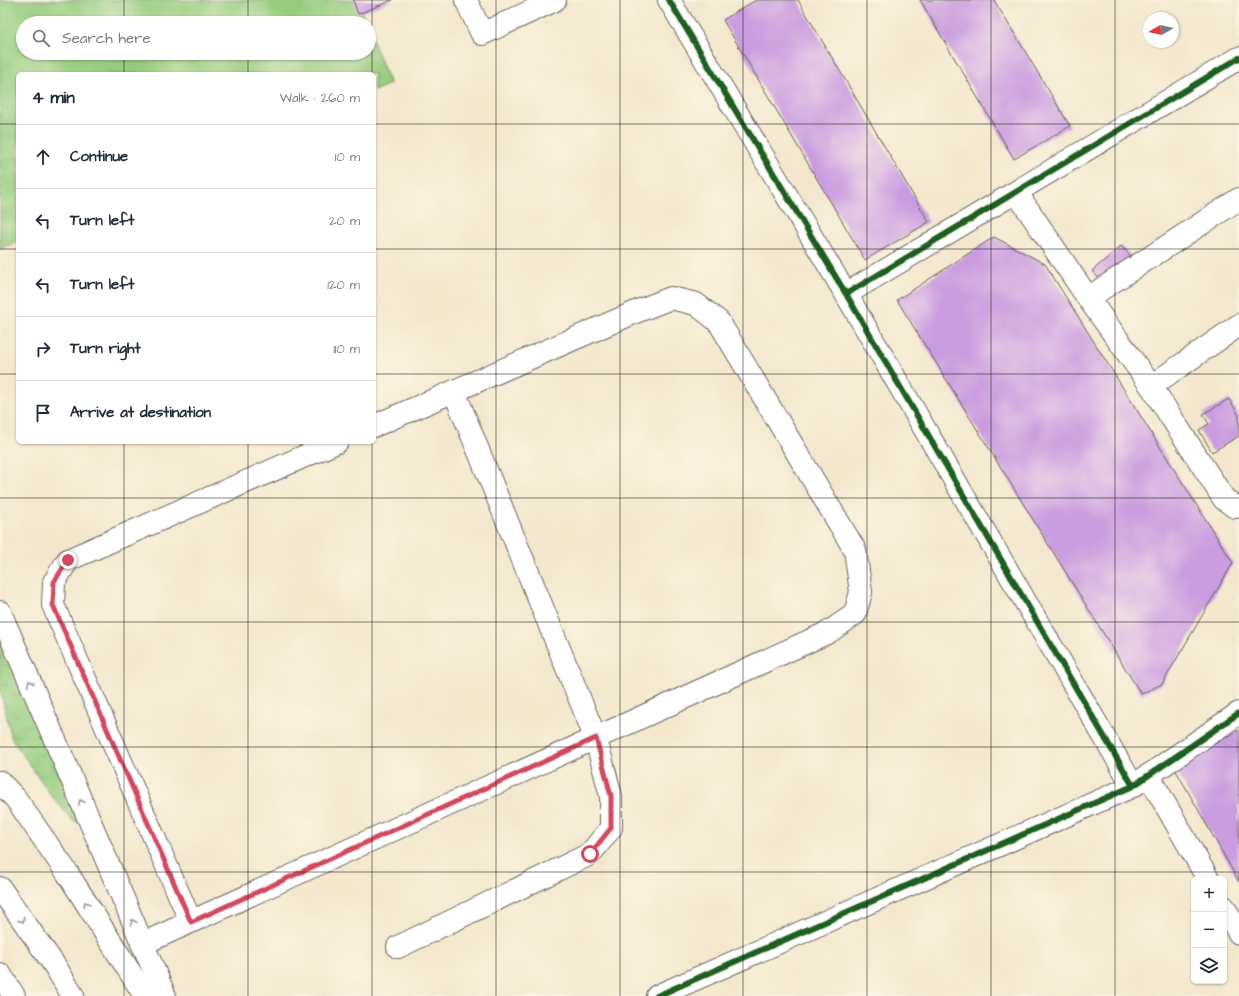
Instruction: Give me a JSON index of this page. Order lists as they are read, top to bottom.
{
  "north": "left",
  "page": {
    "search": "Search here",
    "heading": ["4 min", "Walk · 260 m"],
    "list": [
      ["Continue", "10 m"],
      ["Turn left", "20 m"],
      ["Turn left", "120 m"],
      ["Turn right", "110 m"],
      "Arrive at destination"
    ],
    "map_buttons": ["+", "−"]
  }
}
